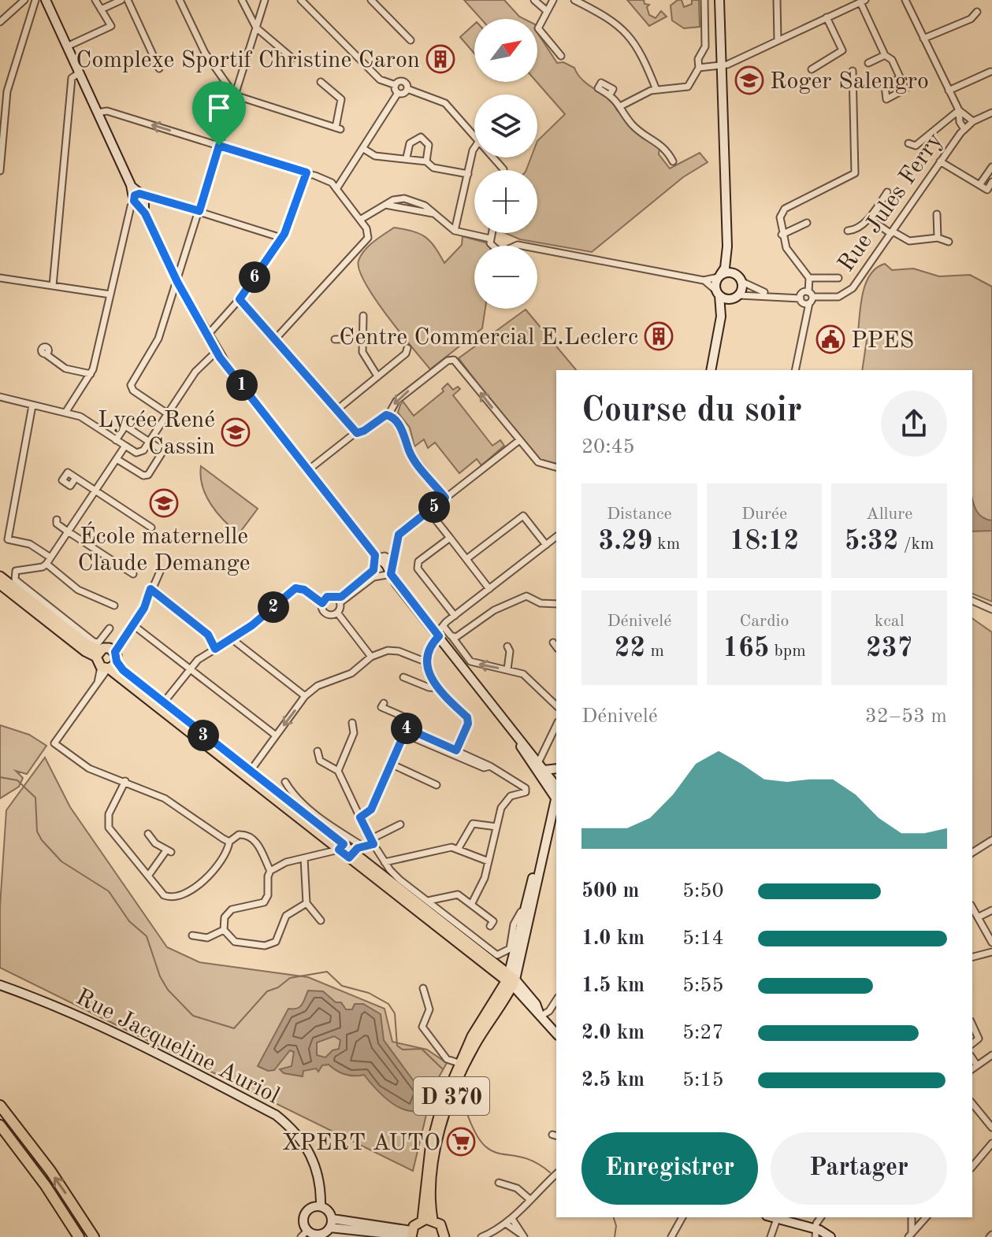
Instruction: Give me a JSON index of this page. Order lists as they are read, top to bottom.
{
  "streets": {
    "main road": ["Rue Jacqueline Auriol", "D 370"],
    "street": ["Rue Jules Ferry"]
  },
  "places": {
    "building": ["Complexe Sportif Christine Caron", "Centre Commercial E.Leclerc"],
    "school or university": ["Roger Salengro", "Lycée René Cassin", "École maternelle Claude Demange"],
    "public building": ["PPES"],
    "supermarket": ["XPERT AUTO"]
  },
  "north": "top right",
  "page": {
    "map_buttons": ["+", "−"],
    "pins": [
      "6",
      "1",
      "5",
      "2",
      "4",
      "3"
    ],
    "heading": ["Course du soir", "20:45"],
    "stats": [
      ["Distance", "3.29 km"],
      ["Durée", "18:12"],
      ["Allure", "5:32 /km"],
      ["Dénivelé", "22 m"],
      ["Cardio", "165 bpm"],
      ["kcal", "237"]
    ],
    "chart": ["Dénivelé", "32–53 m"],
    "list": [
      {
        "name": "500 m",
        "note": "5:50"
      },
      {
        "name": "1.0 km",
        "note": "5:14"
      },
      {
        "name": "1.5 km",
        "note": "5:55"
      },
      {
        "name": "2.0 km",
        "note": "5:27"
      },
      {
        "name": "2.5 km",
        "note": "5:15"
      }
    ],
    "buttons": ["Enregistrer", "Partager"]
  }
}
